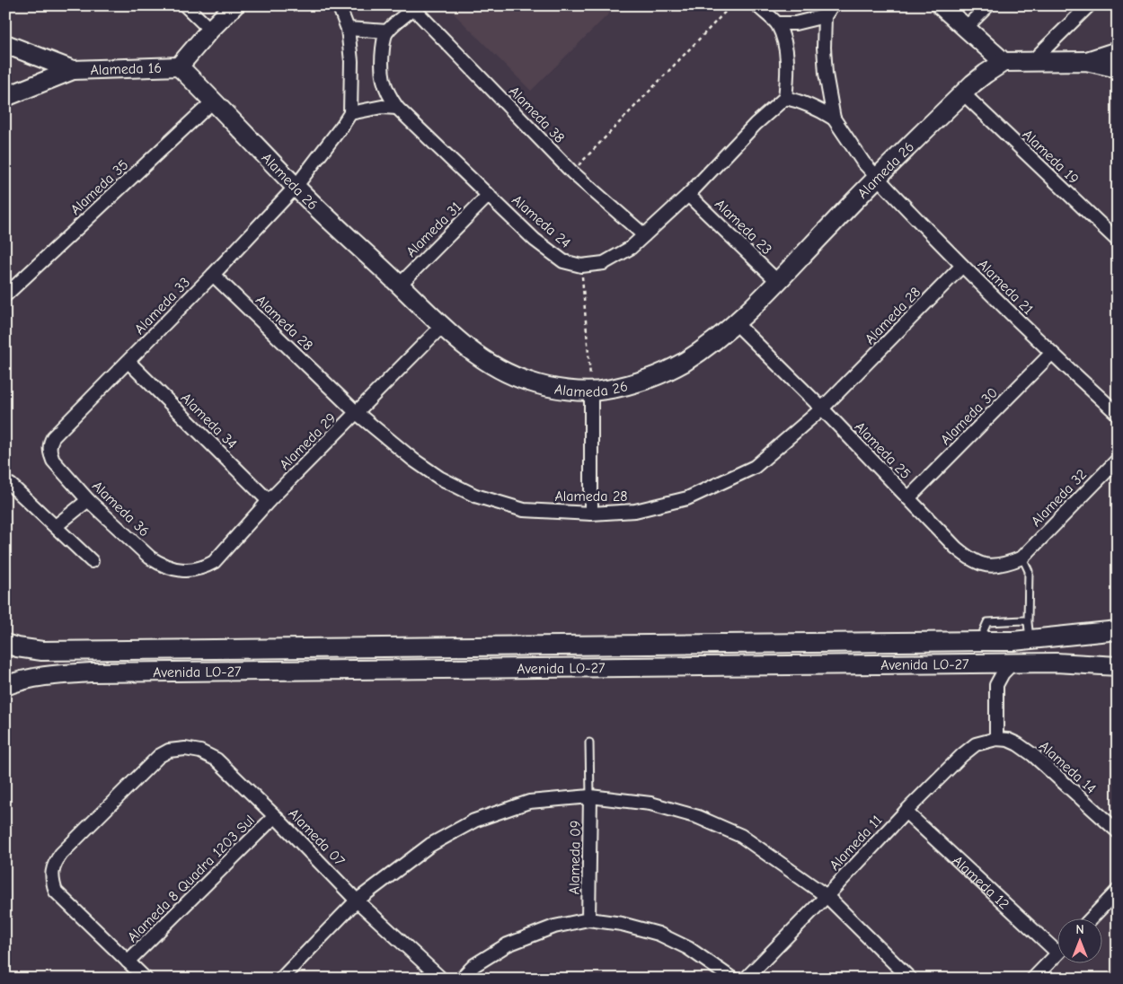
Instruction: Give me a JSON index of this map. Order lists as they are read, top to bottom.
{
  "streets": {
    "street": [
      "Alameda 16",
      "Alameda 38",
      "Alameda 19",
      "Alameda 26",
      "Alameda 35",
      "Alameda 24",
      "Alameda 23",
      "Alameda 31",
      "Alameda 21",
      "Alameda 33",
      "Alameda 28",
      "Alameda 30",
      "Alameda 34",
      "Alameda 29",
      "Alameda 25",
      "Alameda 32",
      "Alameda 36",
      "Avenida LO-27",
      "Alameda 14",
      "Alameda 07",
      "Alameda 11",
      "Alameda 09",
      "Alameda 8 Quadra 1203 Sul",
      "Alameda 12"
    ]
  },
  "crossings": [
    ["Alameda 16", "Alameda 26"],
    ["Alameda 38", "Alameda 24"],
    ["Alameda 19", "Alameda 26"],
    ["Alameda 26", "Alameda 35"],
    ["Alameda 26", "Alameda 23"],
    ["Alameda 26", "Alameda 31"],
    ["Alameda 26", "Alameda 21"],
    ["Alameda 26", "Alameda 33"],
    ["Alameda 26", "Alameda 29"],
    ["Alameda 26", "Alameda 25"],
    ["Alameda 24", "Alameda 23"],
    ["Alameda 24", "Alameda 31"],
    ["Alameda 21", "Alameda 28"],
    ["Alameda 21", "Alameda 30"],
    ["Alameda 33", "Alameda 28"],
    ["Alameda 33", "Alameda 34"],
    ["Alameda 33", "Alameda 36"],
    ["Alameda 28", "Alameda 29"],
    ["Alameda 28", "Alameda 25"],
    ["Alameda 30", "Alameda 25"],
    ["Alameda 34", "Alameda 29"],
    ["Alameda 29", "Alameda 36"],
    ["Alameda 25", "Alameda 32"],
    ["Alameda 14", "Alameda 11"],
    ["Alameda 07", "Alameda 8 Quadra 1203 Sul"],
    ["Alameda 11", "Alameda 12"]
  ],
  "north": "top"
}
